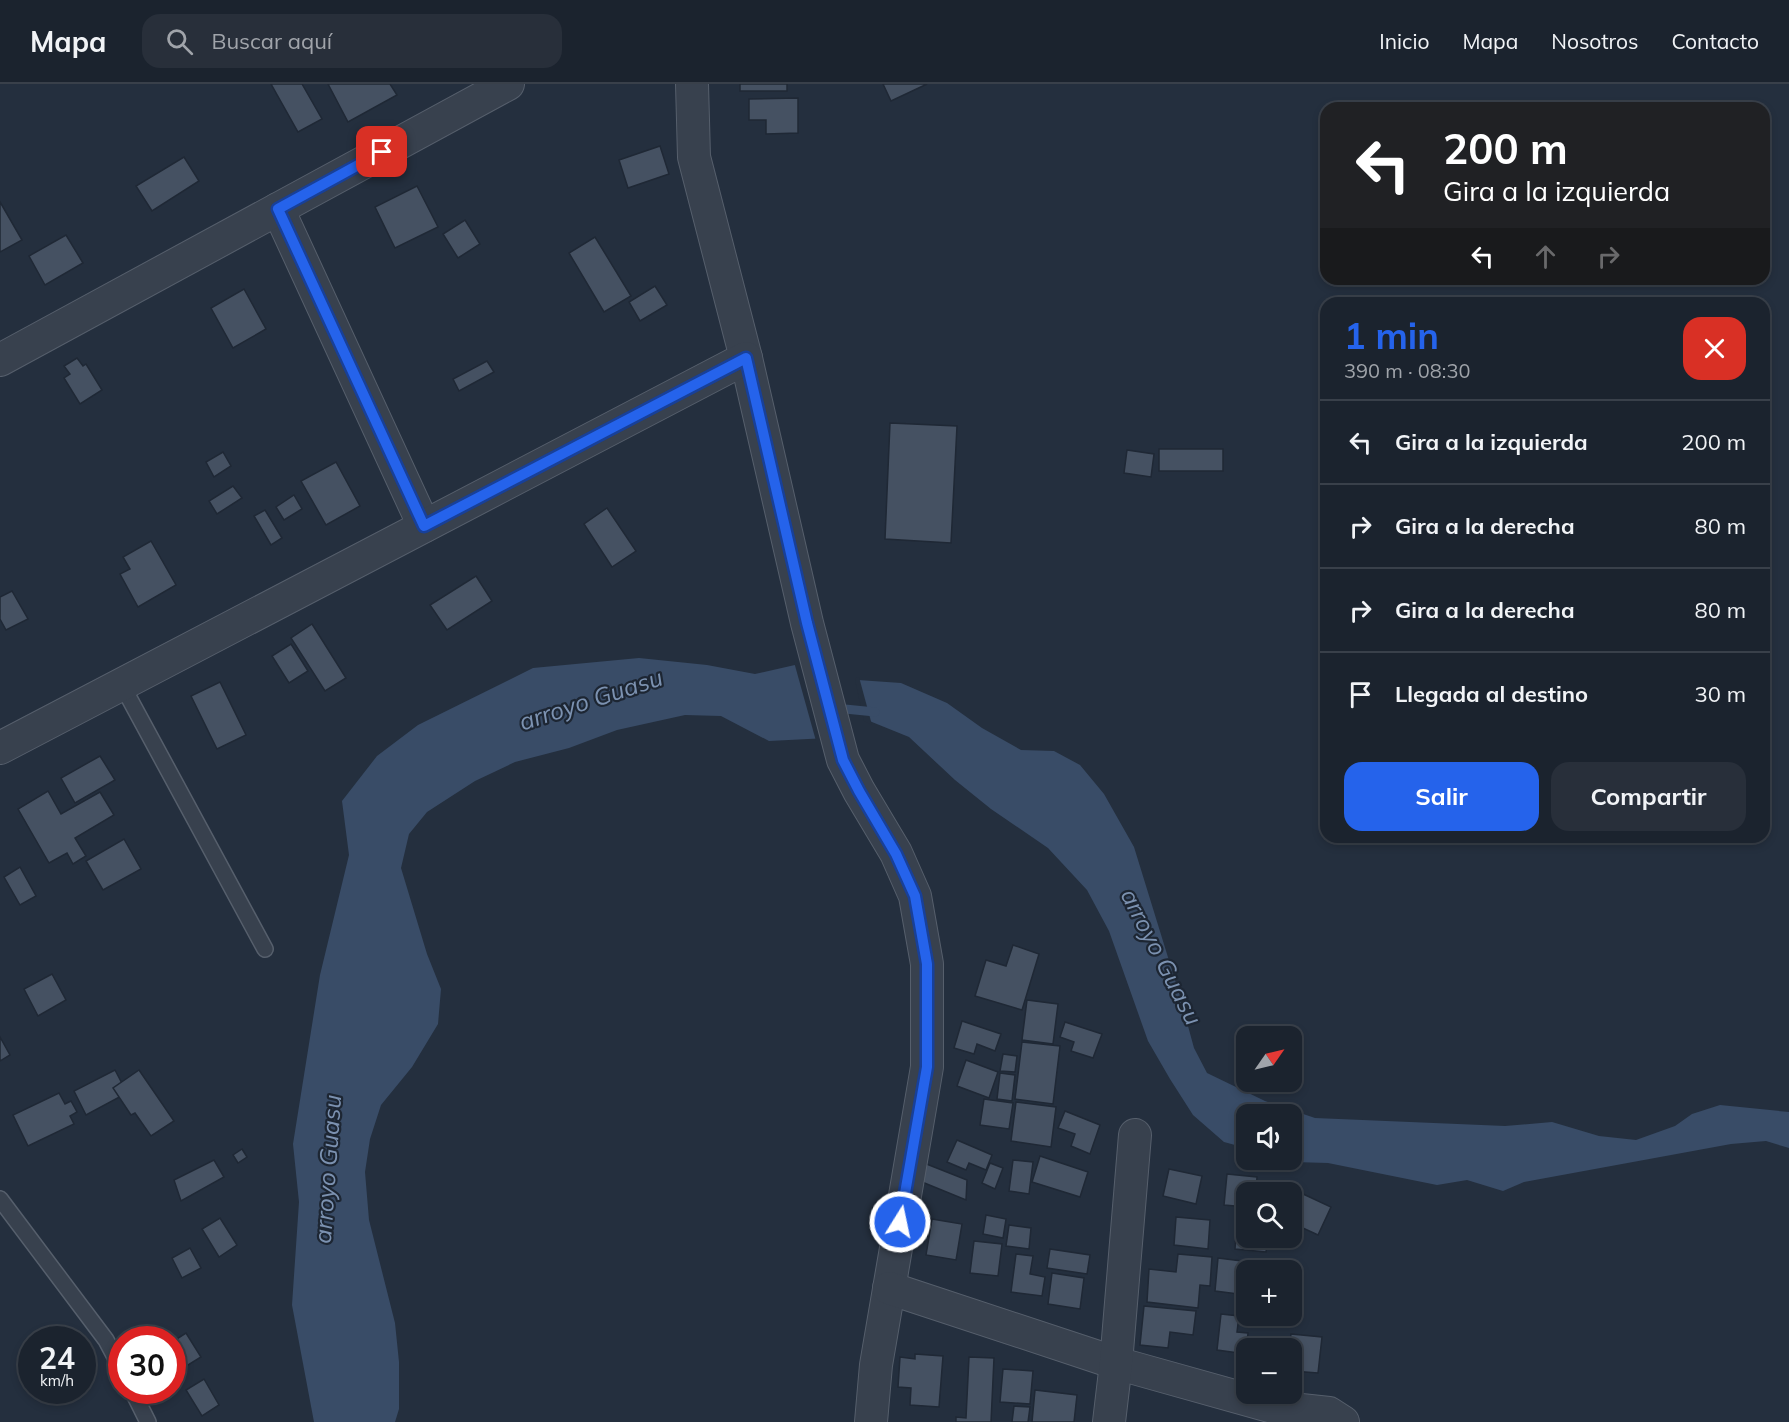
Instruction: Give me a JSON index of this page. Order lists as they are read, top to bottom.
{
  "water": ["arroyo Guasu"],
  "north": "top right",
  "page": {
    "header": "Mapa",
    "search": "Buscar aquí",
    "nav": [
      "Inicio",
      "Mapa",
      "Nosotros",
      "Contacto"
    ],
    "turn": ["200 m", "Gira a la izquierda"],
    "heading": ["1 min", "390 m · 08:30"],
    "list": [
      {
        "name": "Gira a la izquierda",
        "value": "200 m"
      },
      {
        "name": "Gira a la derecha",
        "value": "80 m"
      },
      {
        "name": "Gira a la derecha",
        "value": "80 m"
      },
      {
        "name": "Llegada al destino",
        "value": "30 m"
      }
    ],
    "buttons": ["Salir", "Compartir"],
    "map_buttons": ["+", "−"],
    "speed": "24 km/h",
    "limit": "30"
  }
}
